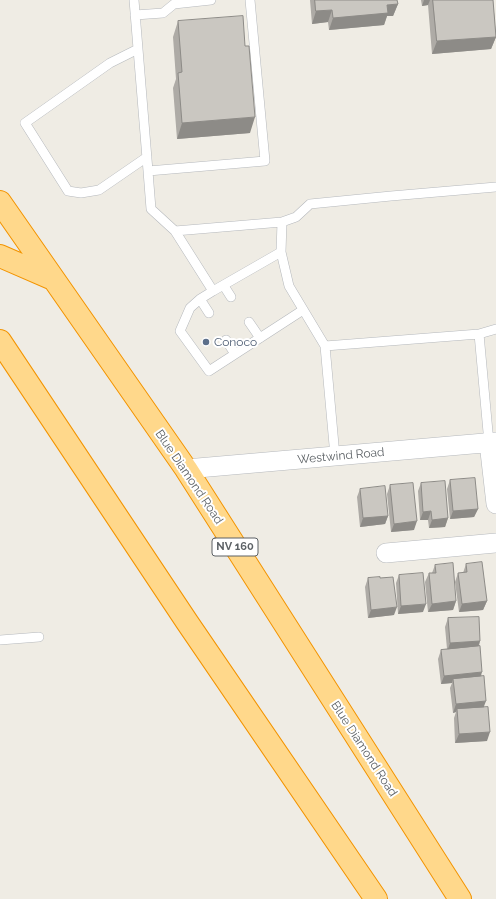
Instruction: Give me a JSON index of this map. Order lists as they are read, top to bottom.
{
  "streets": {
    "highway": ["Blue Diamond Road", "NV 160"],
    "street": ["Westwind Road"]
  },
  "crossings": [
    ["Westwind Road", "Blue Diamond Road"]
  ],
  "places": ["Conoco"]
}
